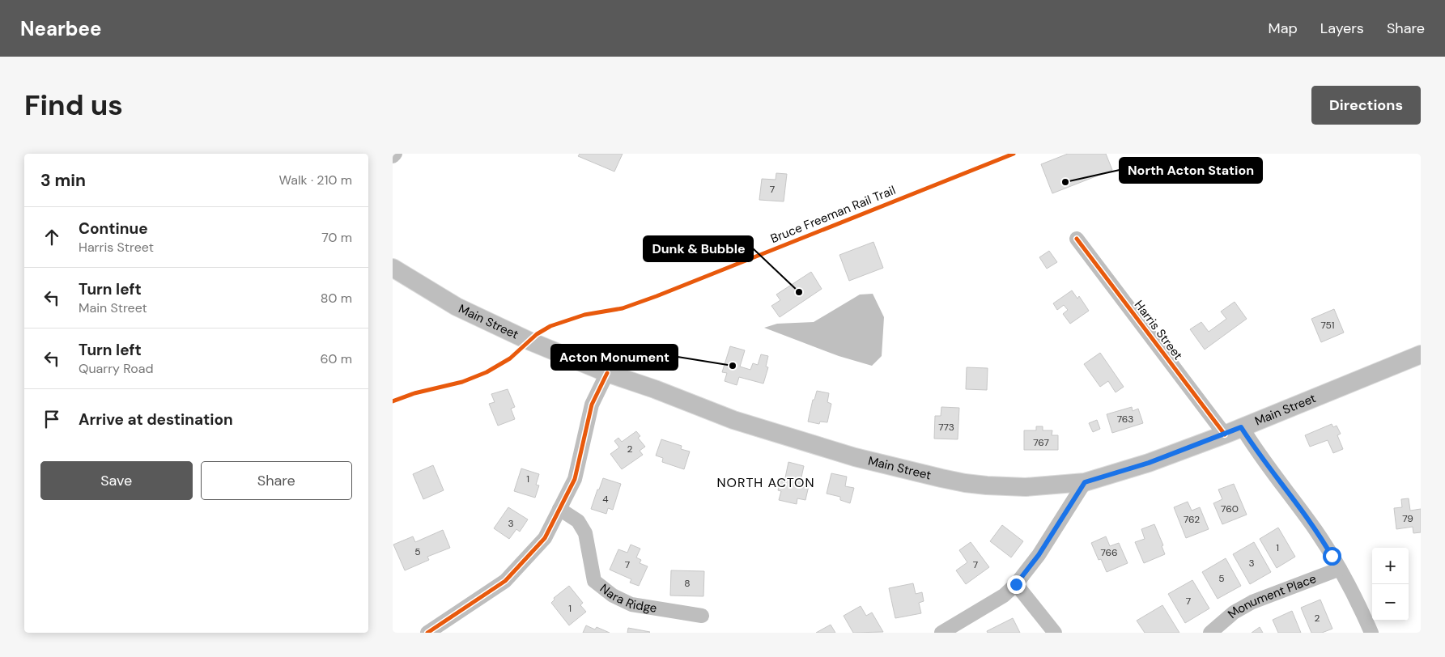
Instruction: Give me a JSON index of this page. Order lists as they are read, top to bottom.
{
  "streets": {
    "main road": ["Main Street"],
    "street": ["Harris Street", "Nara Ridge", "Monument Place"],
    "cycle path": ["Bruce Freeman Rail Trail"]
  },
  "crossings": [
    ["Main Street", "Harris Street"]
  ],
  "districts": ["NORTH ACTON"],
  "places": ["North Acton Station", "Dunk & Bubble", "Acton Monument"],
  "house_numbers": [
    "7",
    "751",
    "763",
    "773",
    "767",
    "2",
    "1",
    "4",
    "760",
    "79",
    "762",
    "3",
    "1",
    "5",
    "766",
    "3",
    "7",
    "7",
    "5",
    "8",
    "7",
    "1",
    "2"
  ],
  "page": {
    "header": "Nearbee",
    "nav": ["Map", "Layers", "Share"],
    "buttons": [
      "Directions",
      ["Save", "Share"]
    ],
    "title": "Find us",
    "heading": ["3 min", "Walk · 210 m"],
    "list": [
      ["Continue", "Harris Street", "70 m"],
      ["Turn left", "Main Street", "80 m"],
      ["Turn left", "Quarry Road", "60 m"],
      "Arrive at destination"
    ],
    "map_buttons": ["+", "−"]
  }
}
